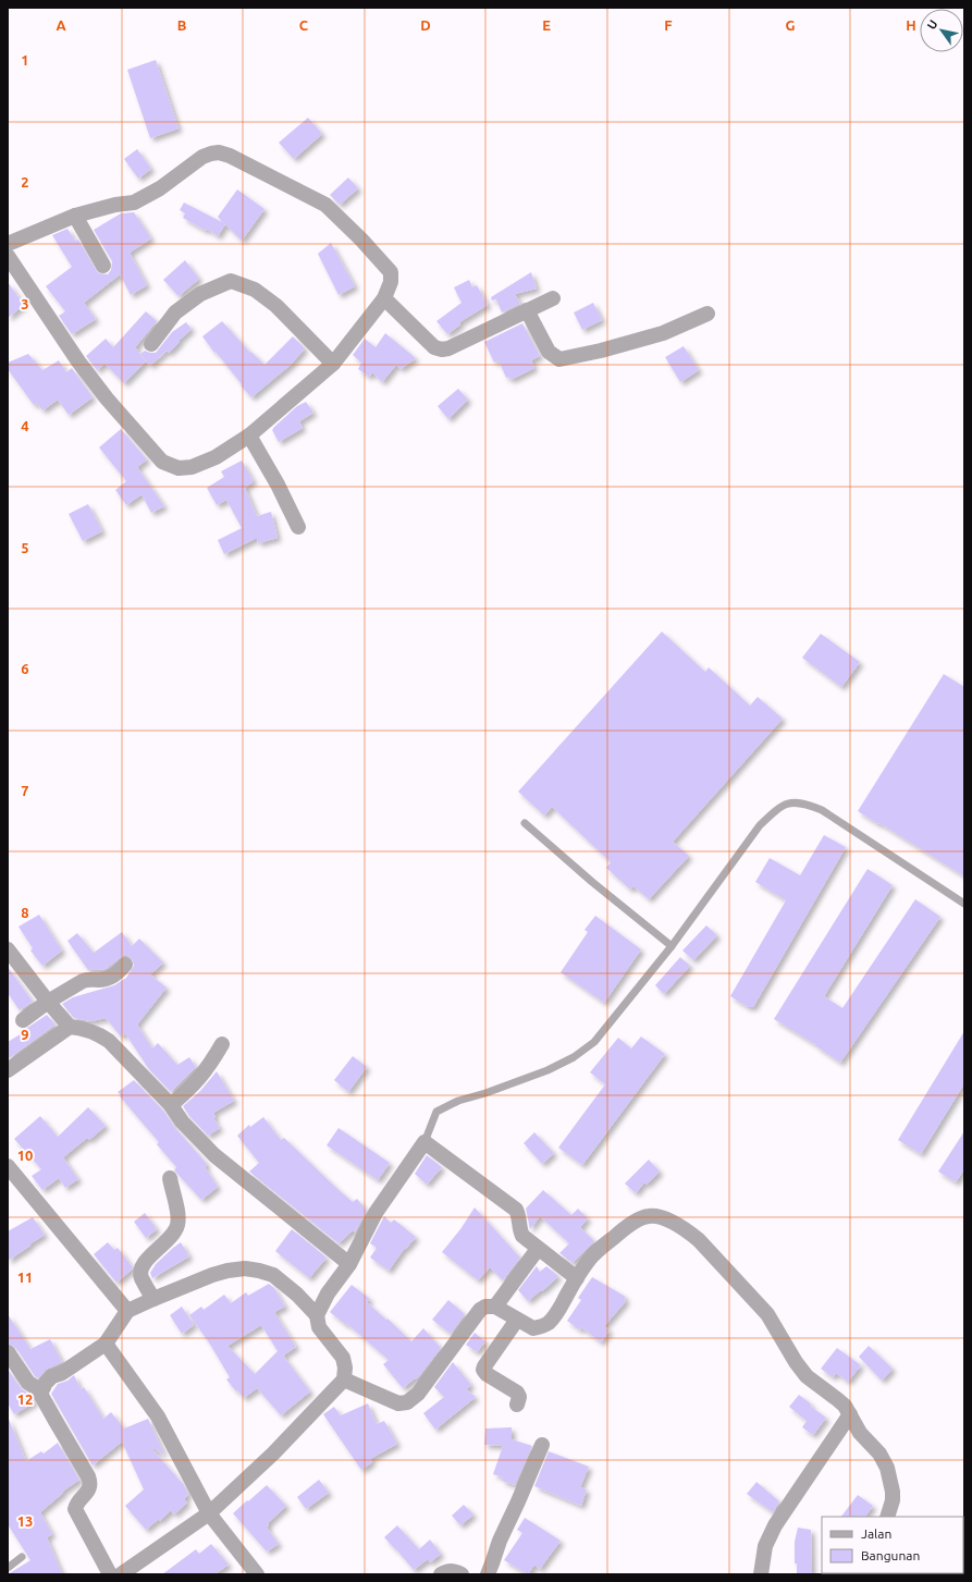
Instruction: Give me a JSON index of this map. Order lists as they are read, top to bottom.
{
  "legend": ["Jalan", "Bangunan"],
  "north": "top left",
  "grid": {
    "columns": [
      "A",
      "B",
      "C",
      "D",
      "E",
      "F",
      "G",
      "H"
    ],
    "rows": [
      "1",
      "2",
      "3",
      "4",
      "5",
      "6",
      "7",
      "8",
      "9",
      "10",
      "11",
      "12",
      "13"
    ]
  }
}
